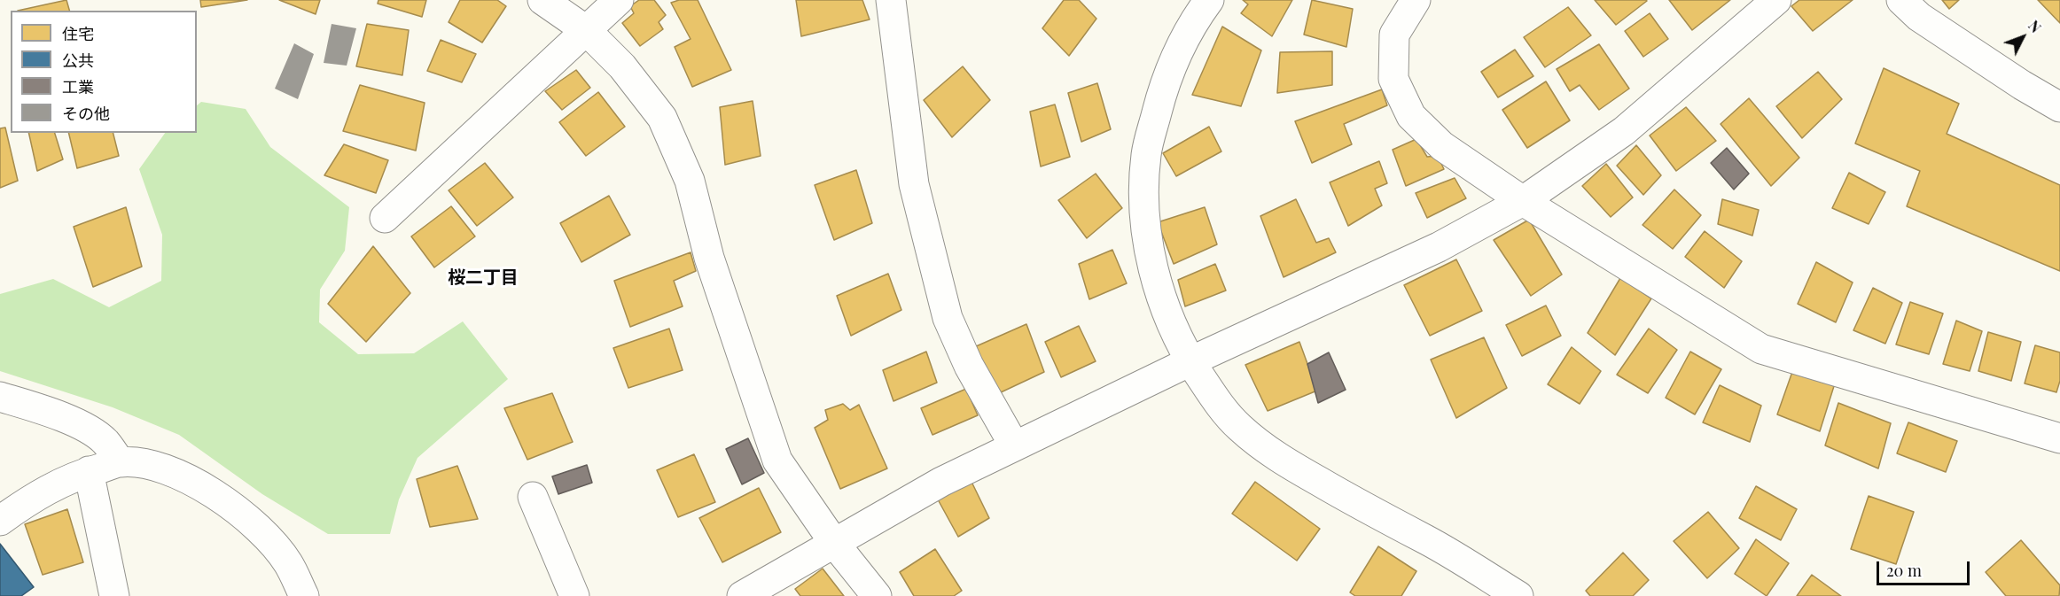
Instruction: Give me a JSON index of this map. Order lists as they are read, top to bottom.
{
  "districts": ["桜二丁目"],
  "legend": [
    "住宅",
    "公共",
    "工業",
    "その他"
  ],
  "scale_bar": "20 m",
  "north": "top right"
}
